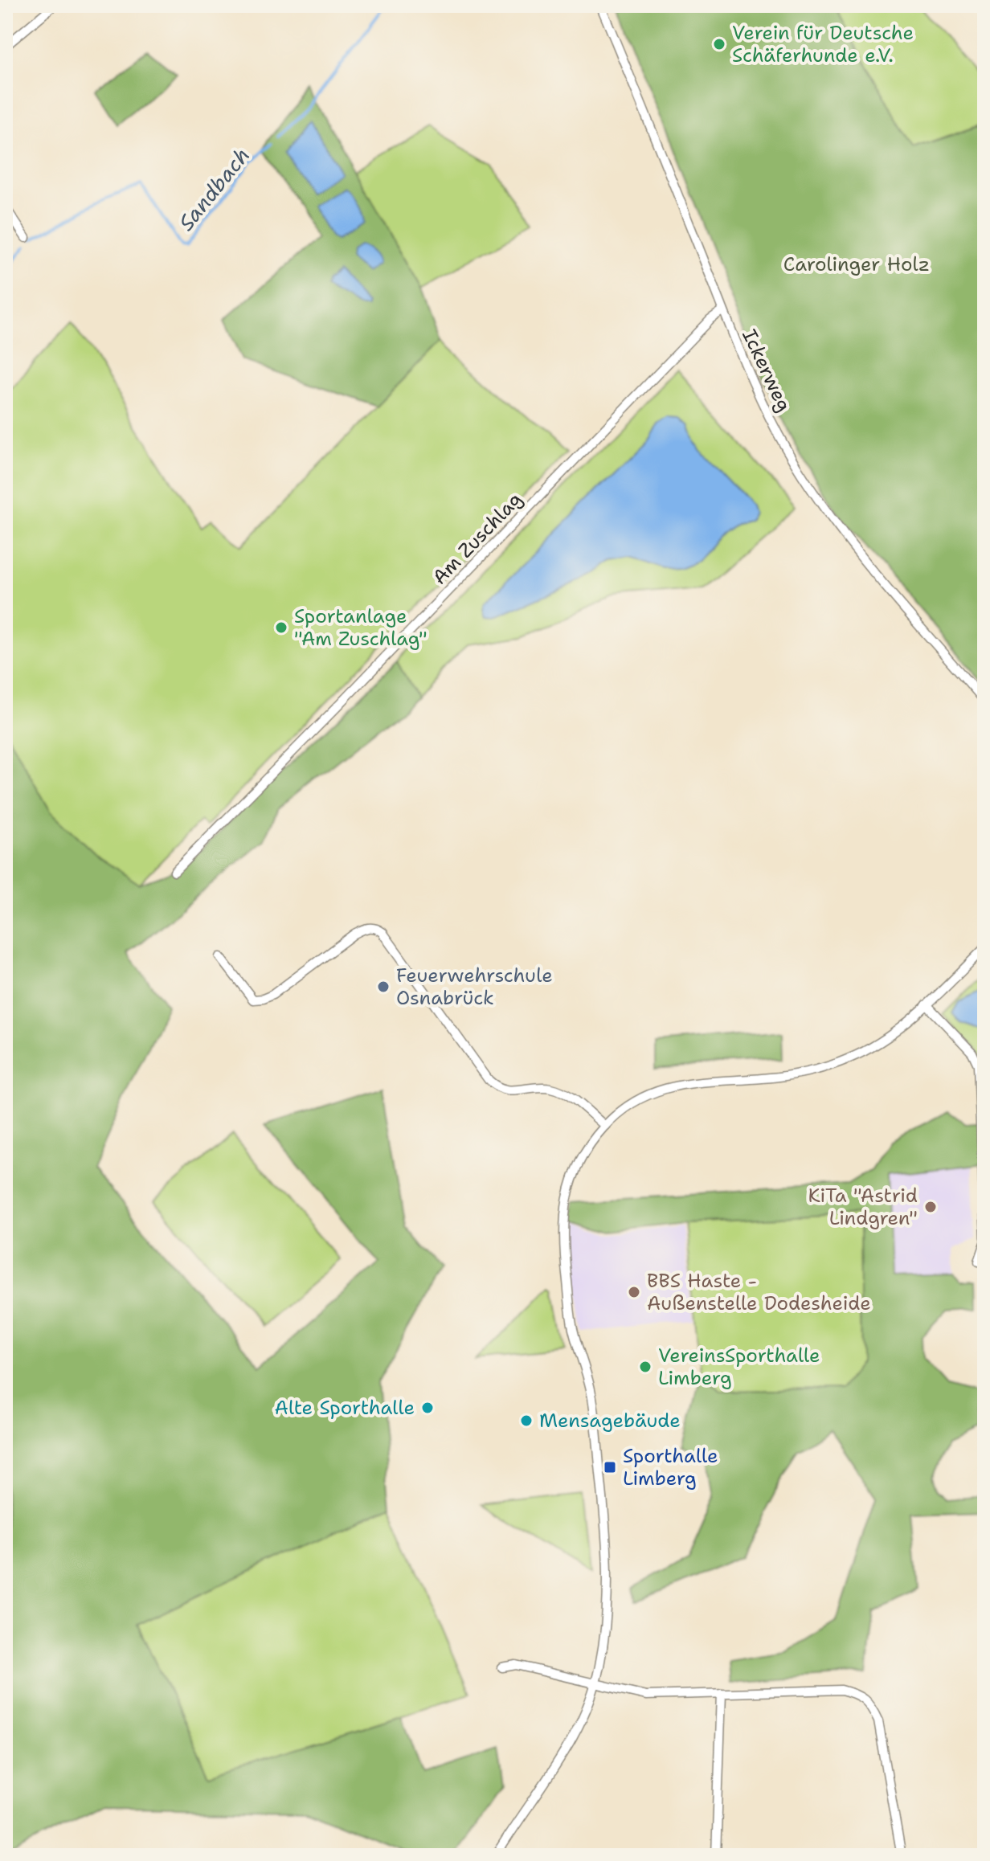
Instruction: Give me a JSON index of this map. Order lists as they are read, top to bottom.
{
  "streets": {
    "street": ["Ickerweg", "Am Zuschlag"]
  },
  "crossings": [
    ["Ickerweg", "Am Zuschlag"]
  ],
  "water": ["Sandbach"],
  "parks": ["Carolinger Holz"],
  "places": {
    "other": [
      "Verein für Deutsche Schäferhunde e.V.",
      "Sportanlage \"Am Zuschlag\"",
      "Feuerwehrschule Osnabrück",
      "KiTa \"Astrid Lindgren\"",
      "BBS Haste - Außenstelle Dodesheide",
      "VereinsSporthalle Limberg",
      "Alte Sporthalle",
      "Mensagebäude"
    ],
    "transit": ["Sporthalle Limberg"]
  }
}
